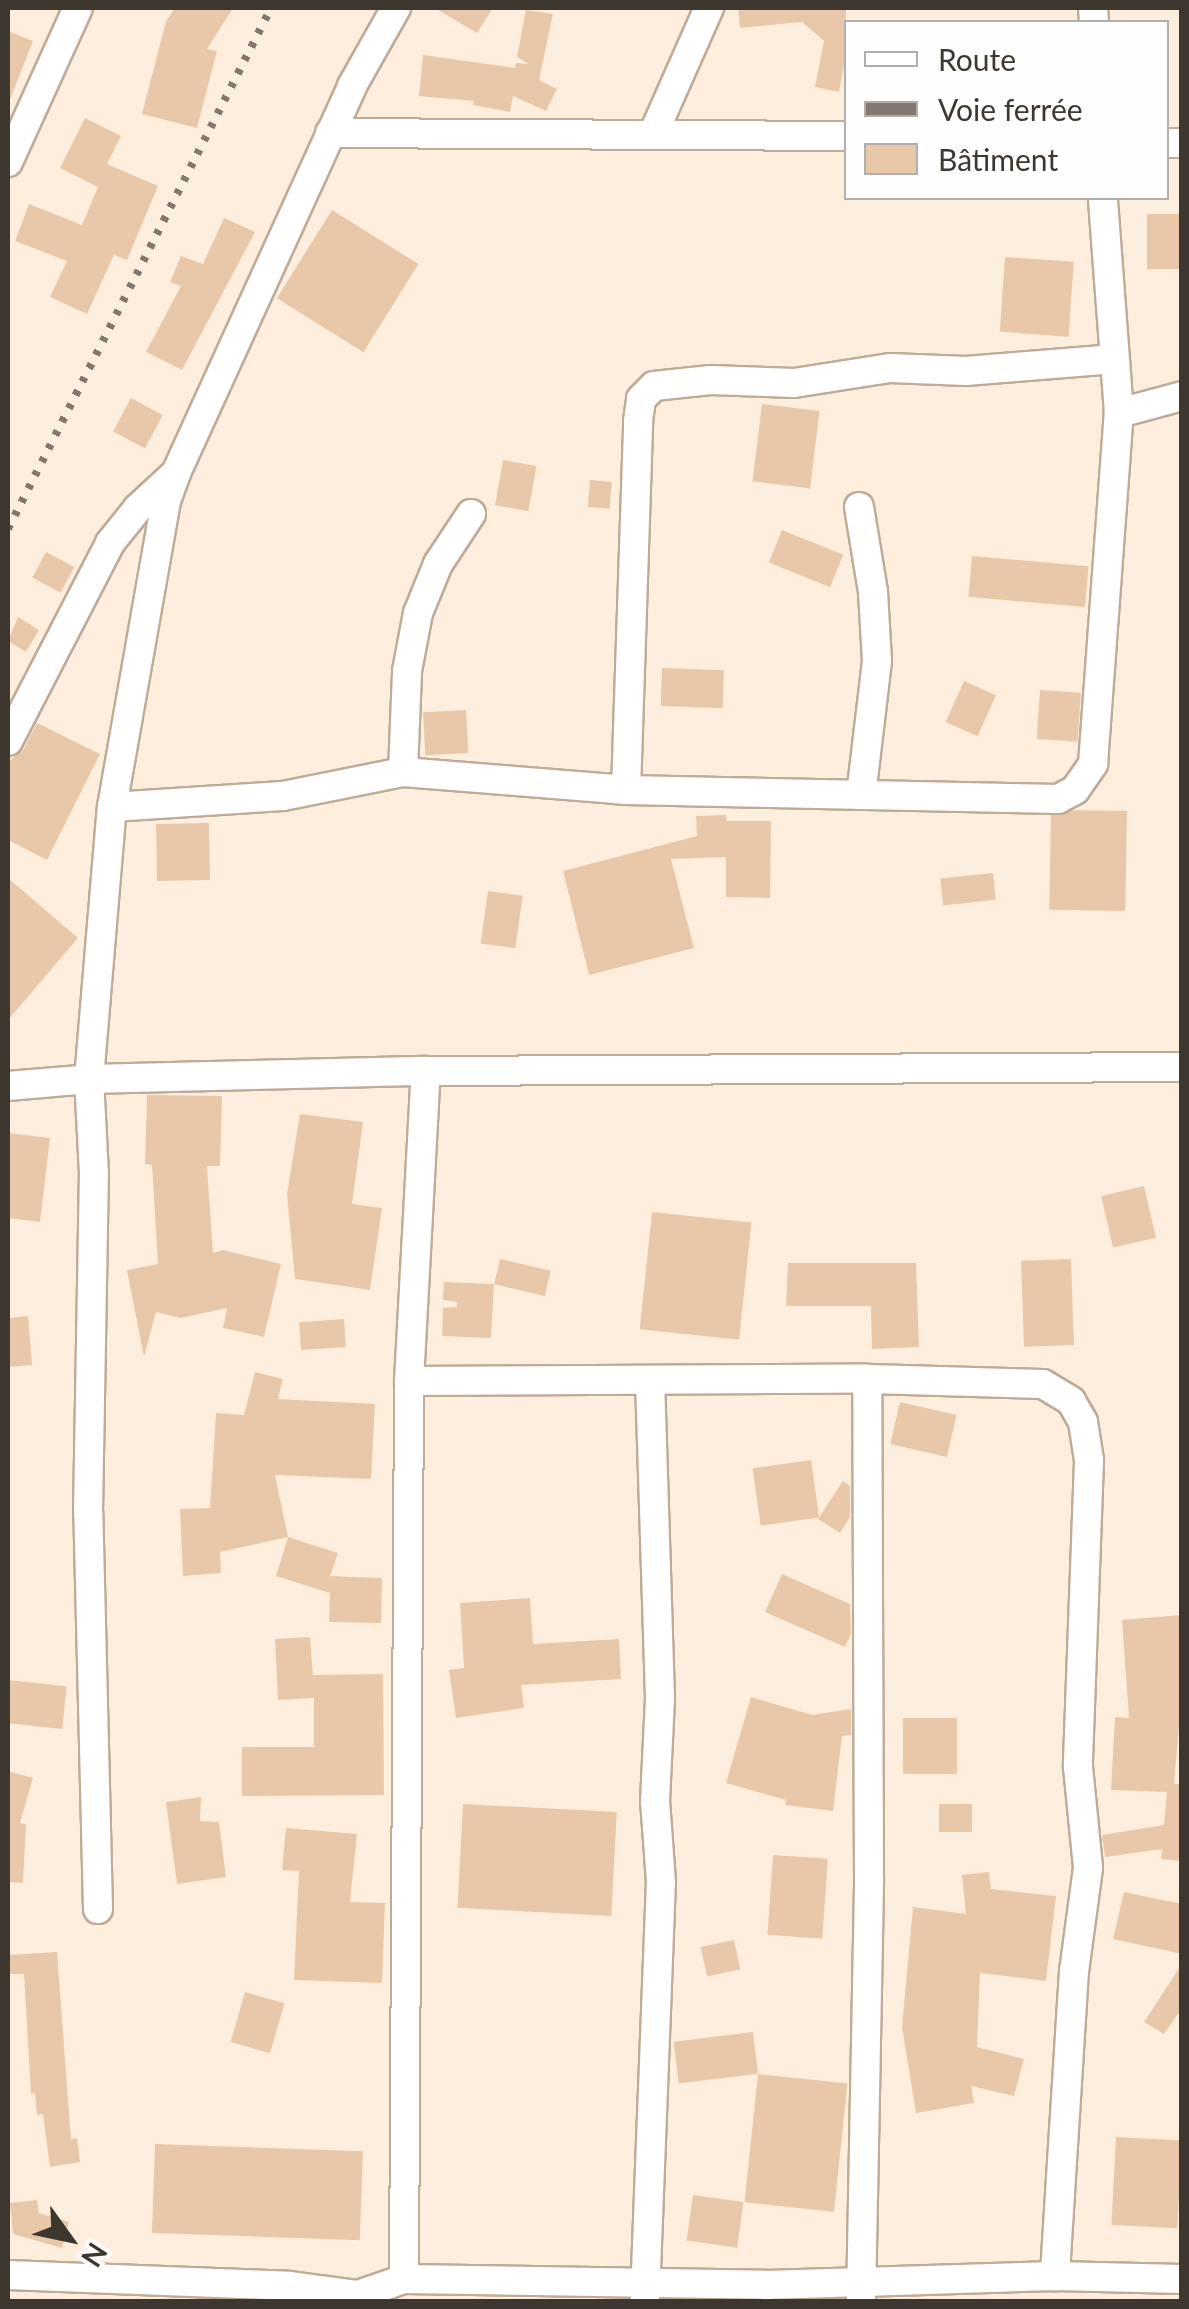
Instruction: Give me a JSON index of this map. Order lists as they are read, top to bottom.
{
  "legend": ["Route", "Voie ferrée", "Bâtiment"],
  "north": "bottom right"
}
